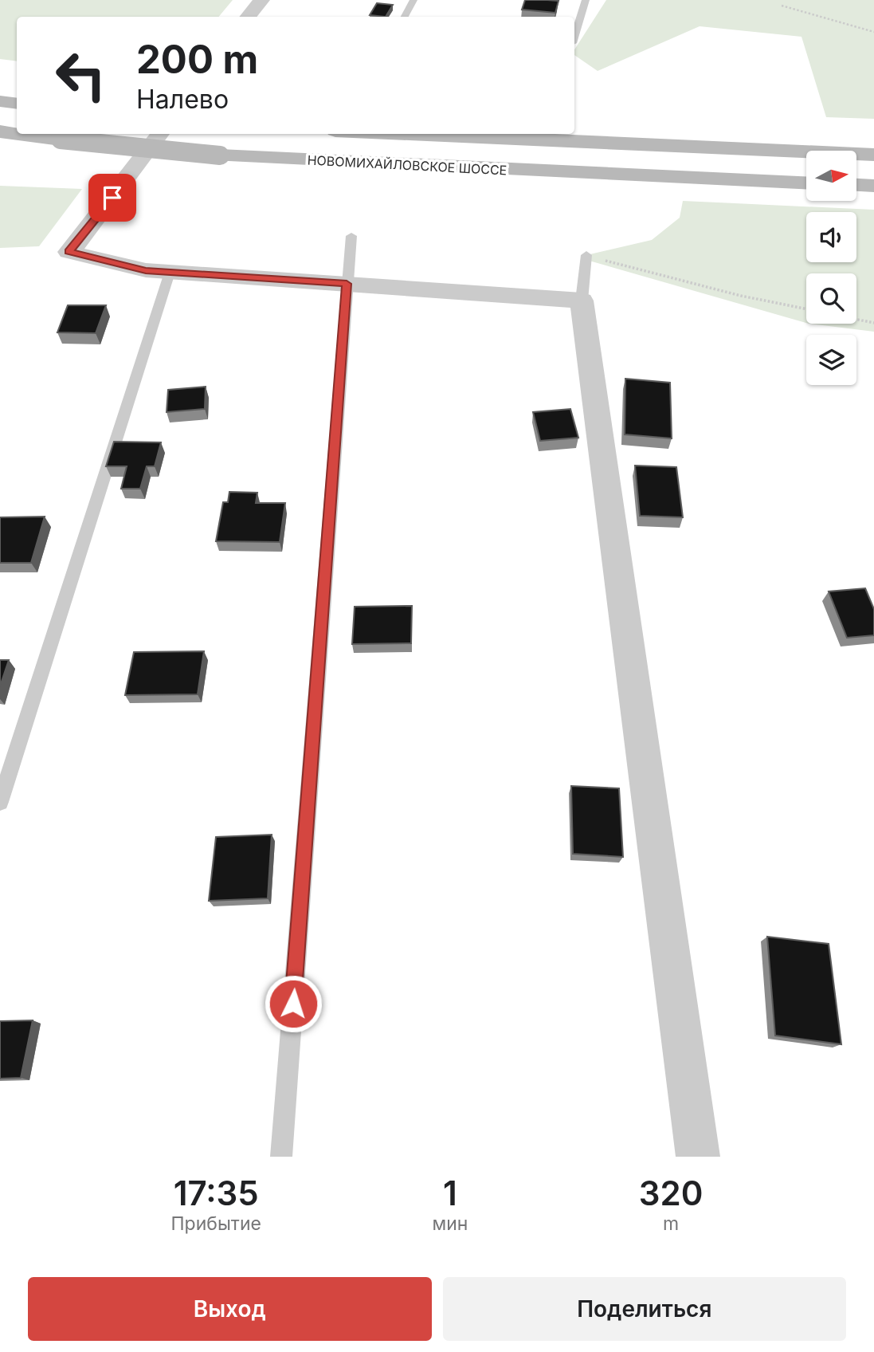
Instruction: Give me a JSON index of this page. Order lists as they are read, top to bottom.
{
  "streets": {
    "main road": ["НОВОМИХАЙЛОВСКОЕ ШОССЕ"]
  },
  "north": "right",
  "page": {
    "turn": ["200 m", "Налево"],
    "eta": [
      "17:35",
      "Прибытие",
      "1",
      "мин",
      "320",
      "m"
    ],
    "buttons": ["Выход", "Поделиться"]
  }
}
